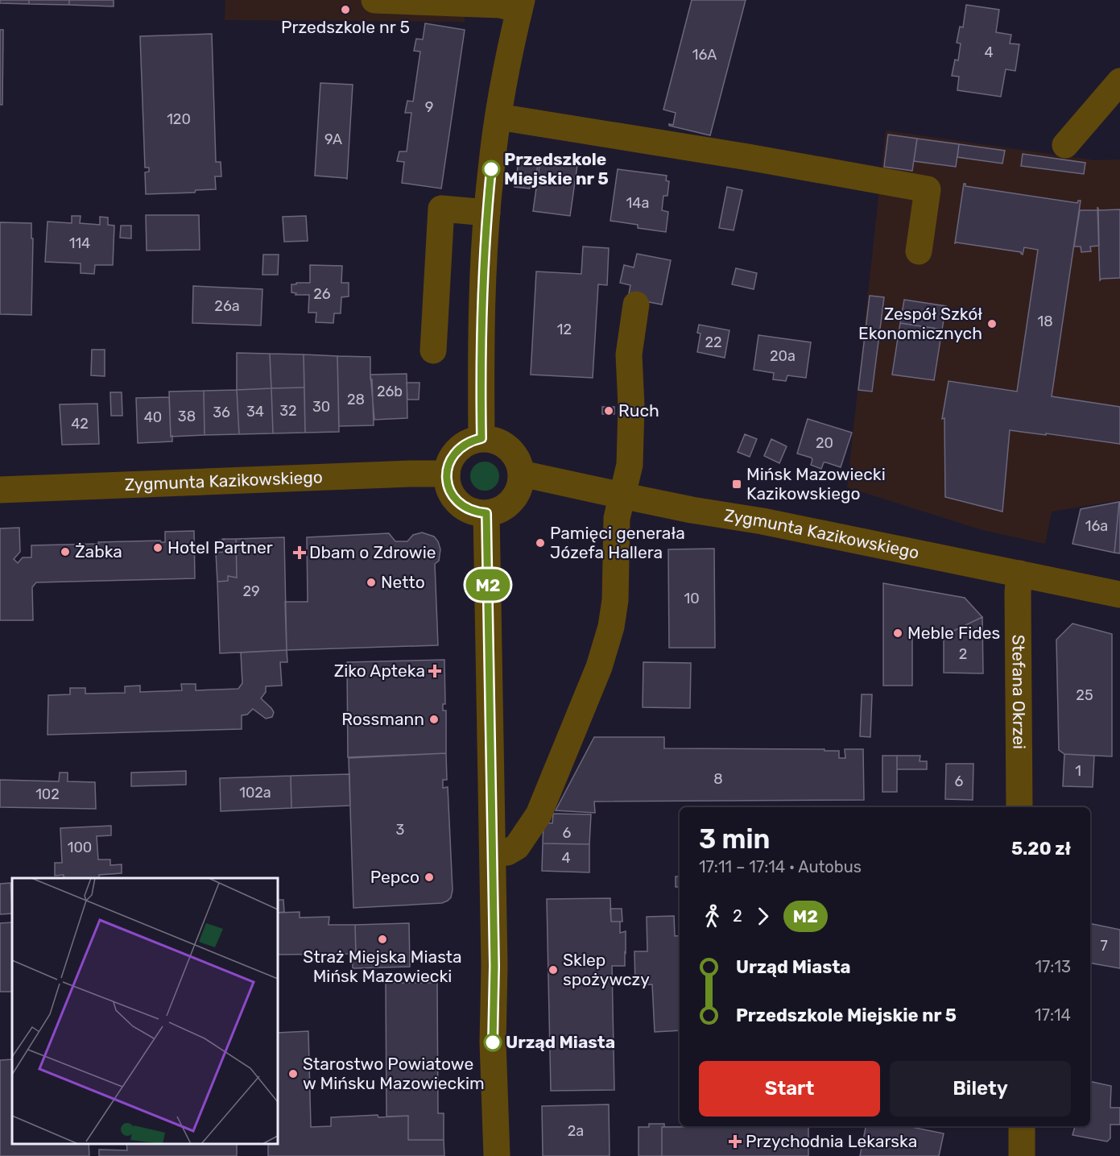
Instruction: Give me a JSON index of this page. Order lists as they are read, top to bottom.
{
  "streets": {
    "street": ["Zygmunta Kazikowskiego", "Stefana Okrzei"]
  },
  "crossings": [
    ["Zygmunta Kazikowskiego", "Stefana Okrzei"]
  ],
  "places": {
    "other": [
      "Przedszkole nr 5",
      "Przedszkole Miejskie nr 5",
      "Zespół Szkół Ekonomicznych",
      "Ruch",
      "Pamięci generała Józefa Hallera",
      "Hotel Partner",
      "Żabka",
      "Netto",
      "Meble Fides",
      "Rossmann",
      "Pepco",
      "Straż Miejska Miasta Mińsk Mazowiecki",
      "Sklep spożywczy",
      "Urząd Miasta",
      "Starostwo Powiatowe w Mińsku Mazowieckim"
    ],
    "transit": ["Mińsk Mazowiecki Kazikowskiego"],
    "health": ["Dbam o Zdrowie", "Ziko Apteka", "Przychodnia Lekarska"]
  },
  "lines": ["bus line M2"],
  "house_numbers": [
    "4",
    "16A",
    "9",
    "120",
    "9A",
    "14a",
    "114",
    "26",
    "26a",
    "18",
    "12",
    "22",
    "20a",
    "26b",
    "28",
    "30",
    "32",
    "34",
    "36",
    "38",
    "40",
    "42",
    "20",
    "16a",
    "29",
    "10",
    "2",
    "25",
    "1",
    "8",
    "6",
    "102a",
    "102",
    "3",
    "6",
    "100",
    "4",
    "7",
    "2a"
  ],
  "page": {
    "on_map": "M2",
    "heading": ["3 min", "17:11 – 17:14 · Autobus", "5.20 zł"],
    "legs": ["2", "M2"],
    "list": [
      {
        "name": "Urząd Miasta",
        "value": "17:13"
      },
      {
        "name": "Przedszkole Miejskie nr 5",
        "value": "17:14"
      }
    ],
    "buttons": ["Start", "Bilety"]
  }
}
